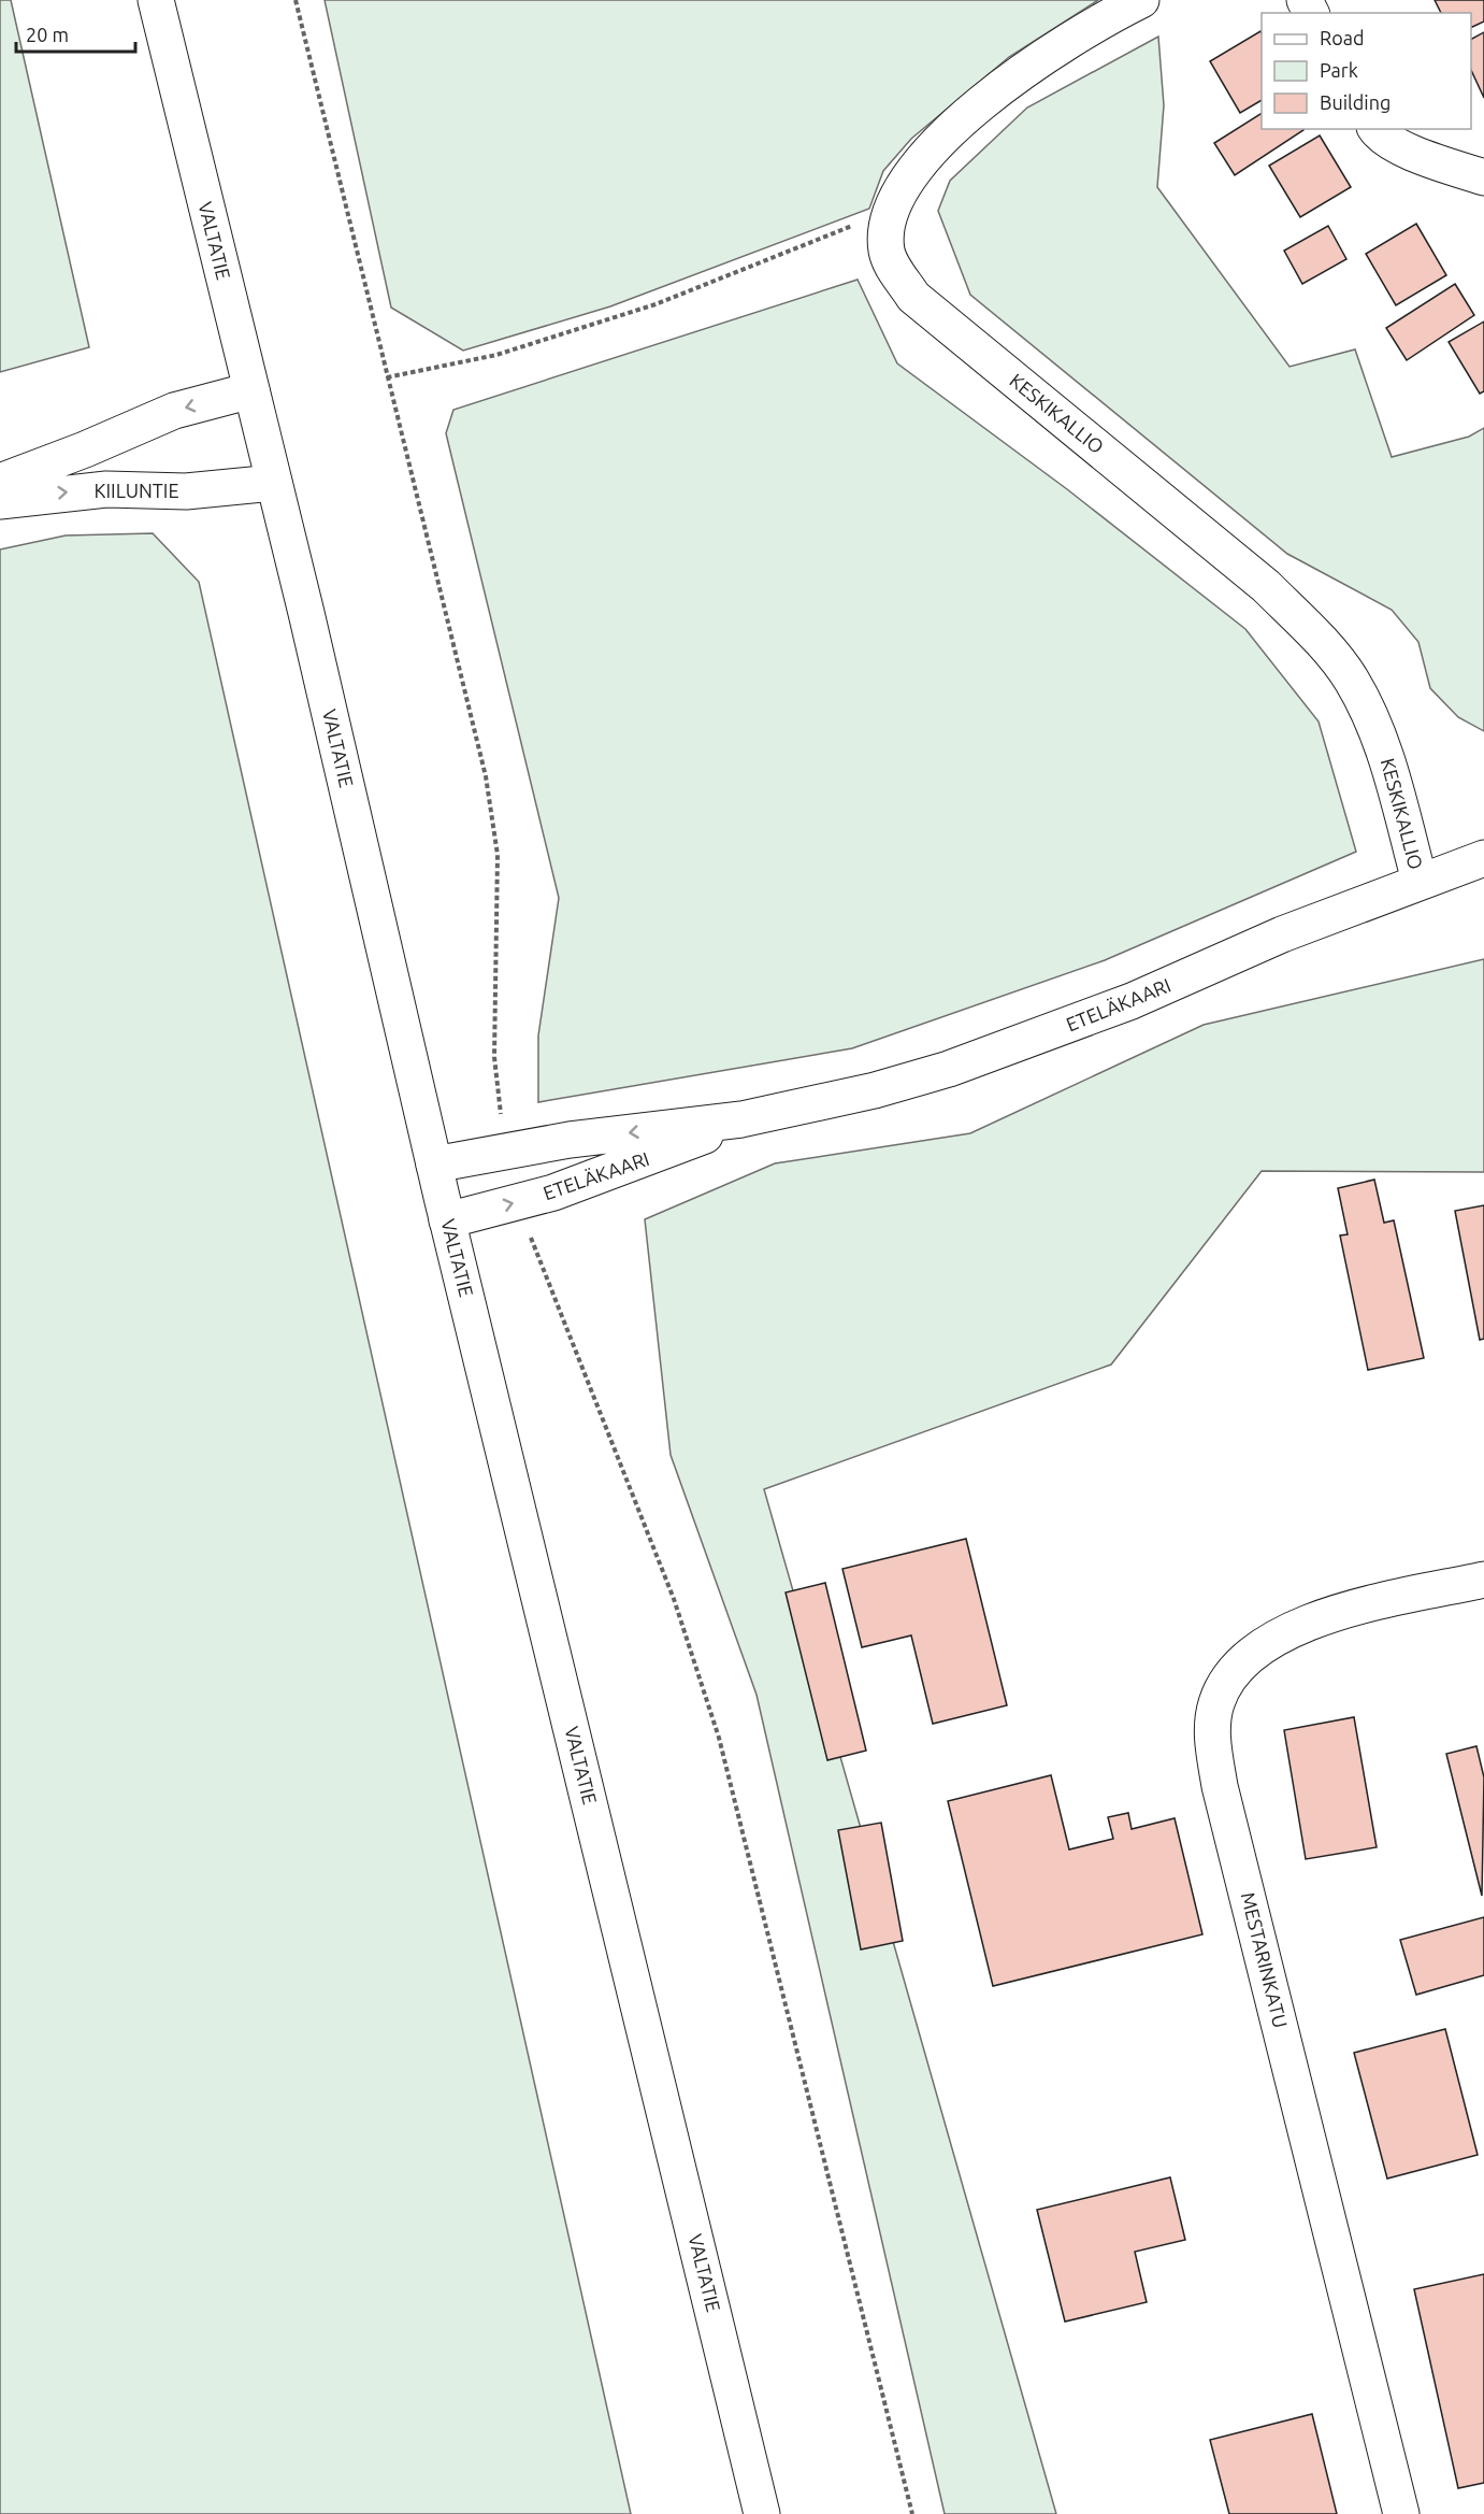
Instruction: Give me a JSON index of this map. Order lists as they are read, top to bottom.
{
  "streets": {
    "main road": [
      "VALTATIE",
      "KESKIKALLIO",
      "KIILUNTIE",
      "ETELÄKAARI",
      "MESTARINKATU"
    ]
  },
  "crossings": [
    ["VALTATIE", "KIILUNTIE"],
    ["VALTATIE", "ETELÄKAARI"],
    ["KESKIKALLIO", "ETELÄKAARI"]
  ],
  "legend": ["Road", "Park", "Building"],
  "scale_bar": "20 m"
}
